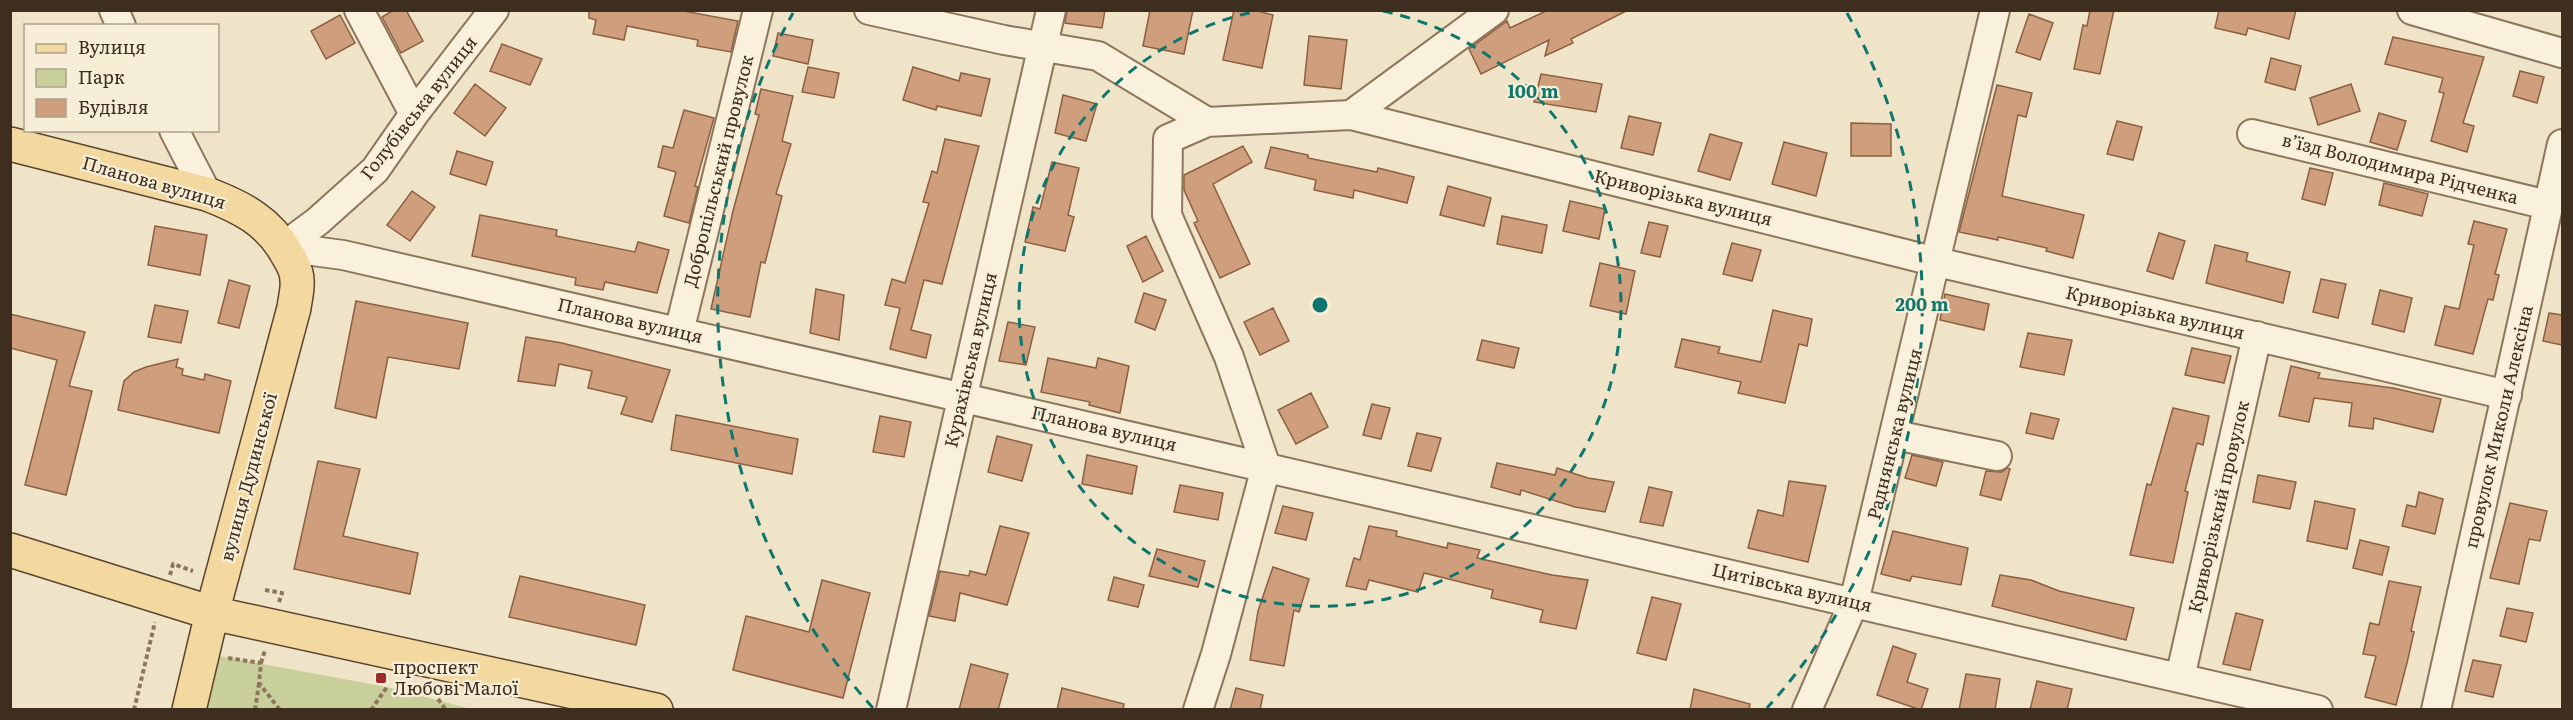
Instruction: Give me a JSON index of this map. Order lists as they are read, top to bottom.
{
  "streets": {
    "main road": ["Планова вулиця", "вулиця Дудинської"],
    "street": [
      "Голубівська вулиця",
      "в’їзд Володимира Рідченка",
      "Добропільський провулок",
      "Криворізька вулиця",
      "Курахівська вулиця",
      "провулок Миколи Алексіна",
      "Раднянська вулиця",
      "Криворізький провулок",
      "Цитівська вулиця"
    ]
  },
  "crossings": [
    ["Голубівська вулиця", "Планова вулиця"],
    ["Голубівська вулиця", "вулиця Дудинської"],
    ["в’їзд Володимира Рідченка", "провулок Миколи Алексіна"],
    ["Добропільський провулок", "Планова вулиця"],
    ["Планова вулиця", "Курахівська вулиця"],
    ["Планова вулиця", "вулиця Дудинської"],
    ["Планова вулиця", "Цитівська вулиця"],
    ["Криворізька вулиця", "провулок Миколи Алексіна"],
    ["Криворізька вулиця", "Раднянська вулиця"],
    ["Криворізька вулиця", "Криворізький провулок"],
    ["Раднянська вулиця", "Цитівська вулиця"],
    ["Криворізький провулок", "Цитівська вулиця"]
  ],
  "places": {
    "transit": ["проспект Любові Малої"]
  },
  "legend": ["Вулиця", "Парк", "Будівля"],
  "rings": ["100 m", "200 m"]
}
